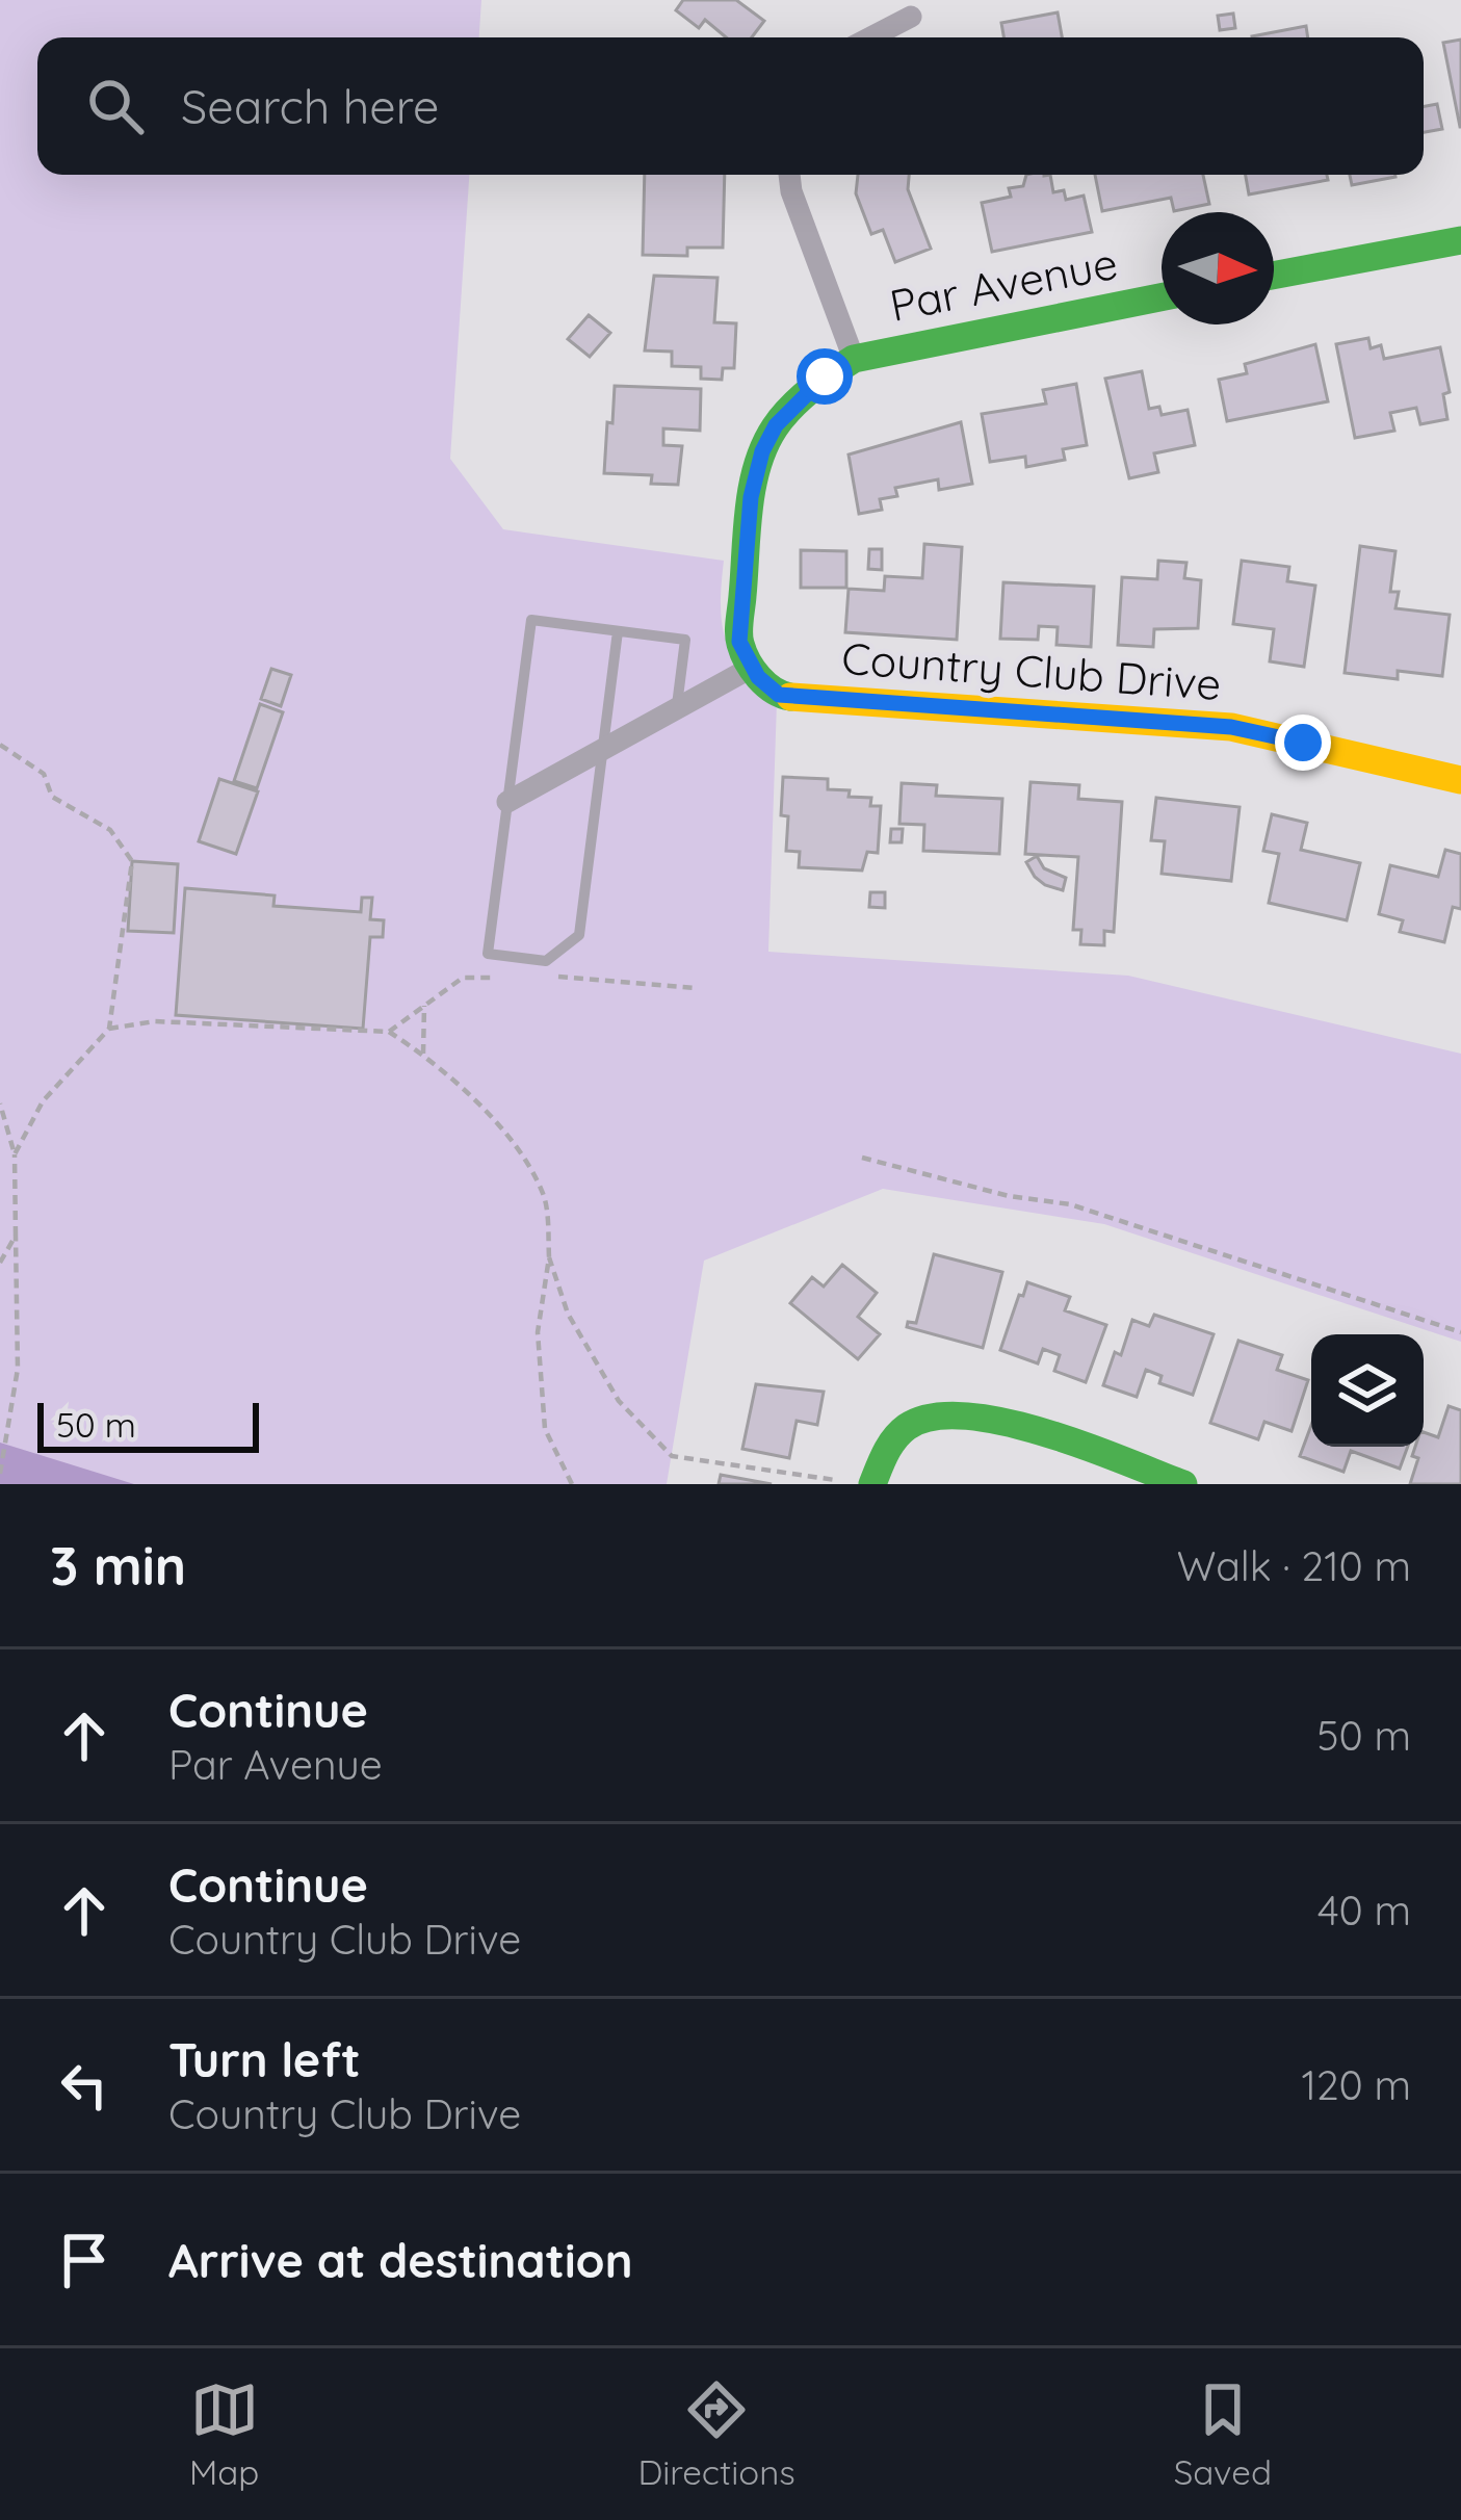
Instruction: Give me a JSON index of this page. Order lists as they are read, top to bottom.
{
  "streets": {
    "street": ["Par Avenue", "Country Club Drive"]
  },
  "crossings": [
    ["Par Avenue", "Country Club Drive"]
  ],
  "scale_bar": "50 m",
  "north": "right",
  "page": {
    "search": "Search here",
    "scale": "50 m",
    "heading": ["3 min", "Walk · 210 m"],
    "list": [
      ["Continue", "Par Avenue", "50 m"],
      ["Continue", "Country Club Drive", "40 m"],
      ["Turn left", "Country Club Drive", "120 m"],
      "Arrive at destination"
    ],
    "nav": ["Map", "Directions", "Saved"]
  }
}
